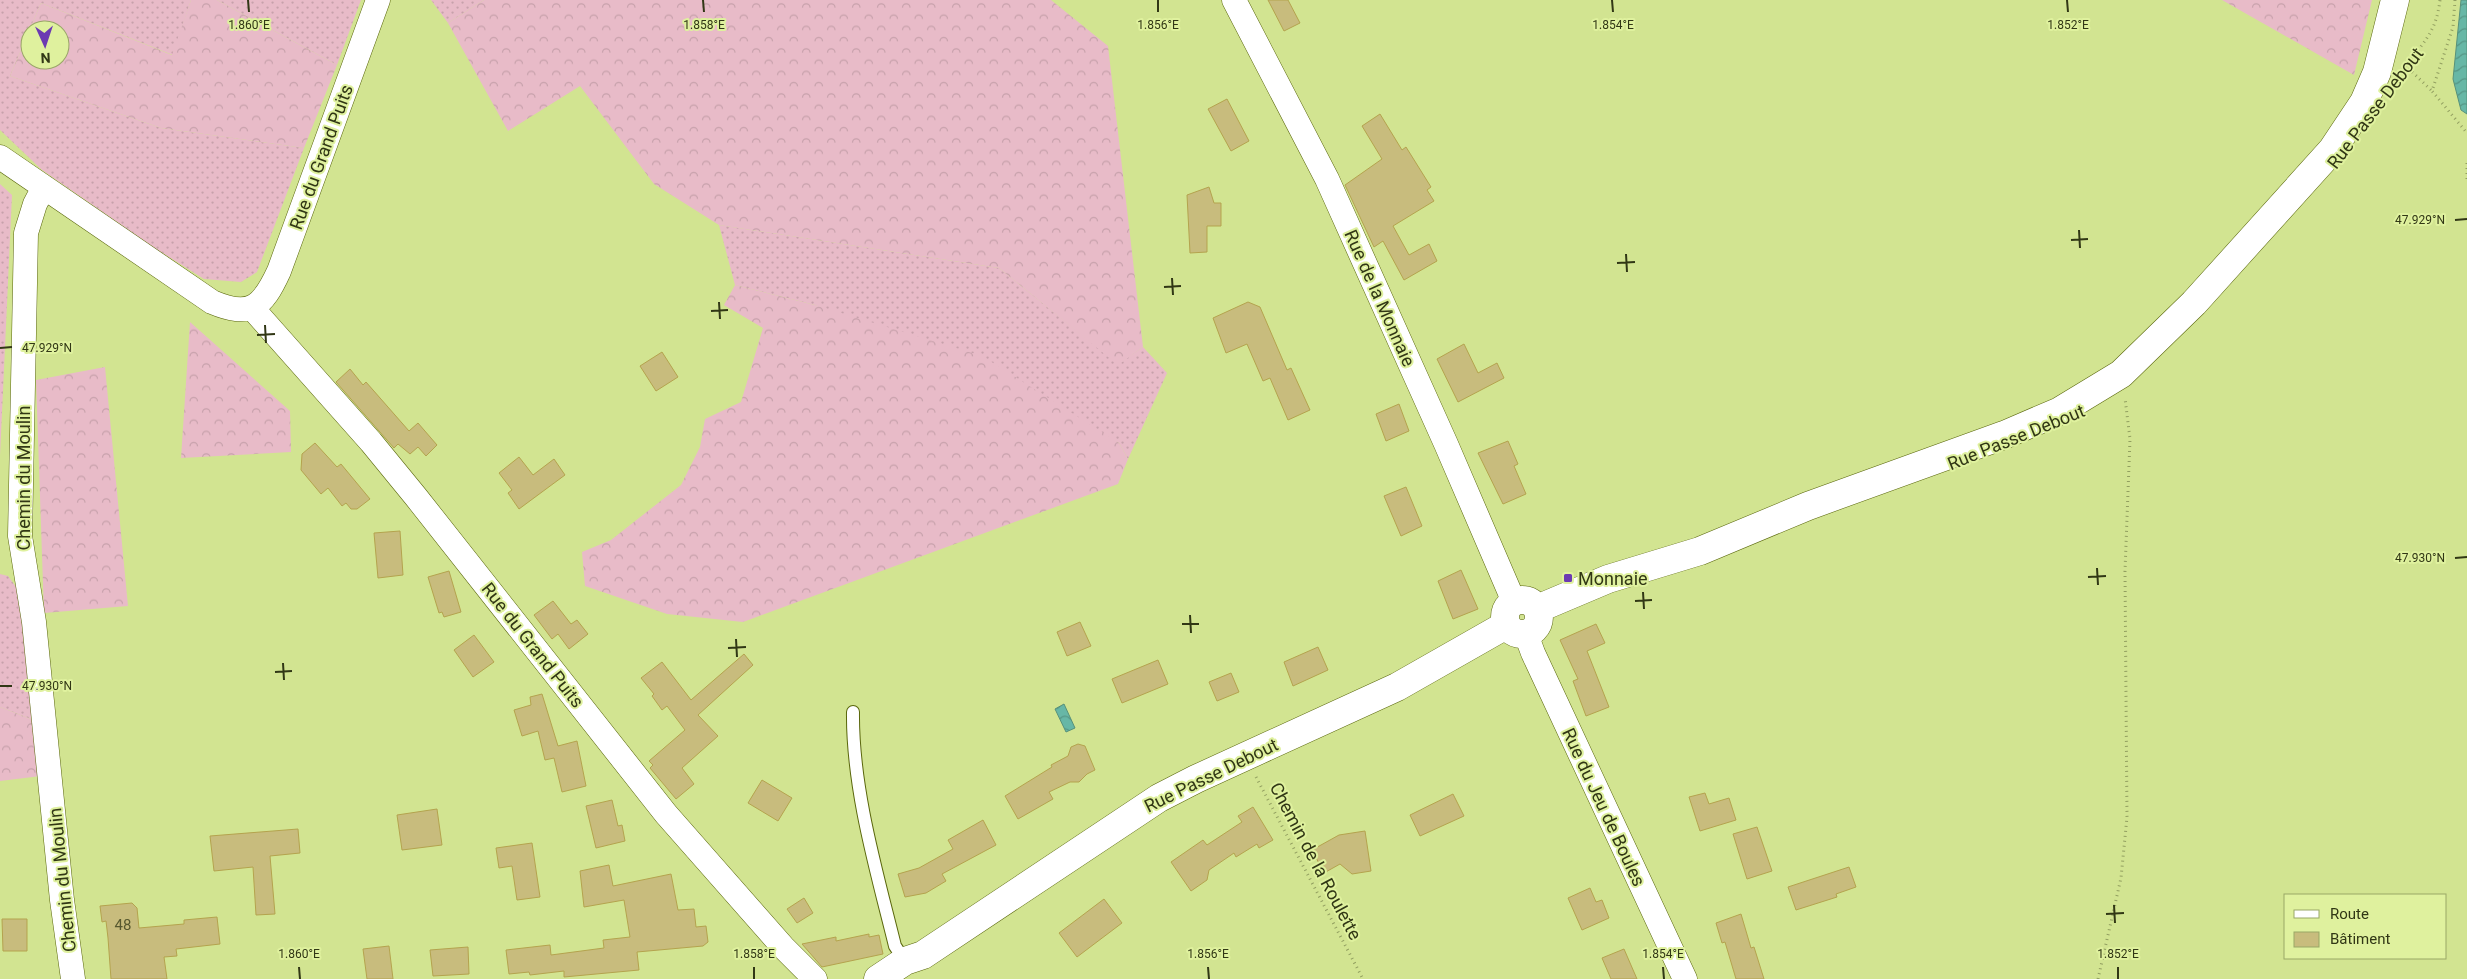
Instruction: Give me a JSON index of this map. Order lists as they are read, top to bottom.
{
  "streets": {
    "main road": ["Rue Passe Debout"],
    "street": [
      "Rue du Grand Puits",
      "Rue de la Monnaie",
      "Chemin du Moulin",
      "Rue du Jeu de Boules"
    ],
    "path": ["Chemin de la Roulette"]
  },
  "crossings": [
    ["Rue Passe Debout", "Rue de la Monnaie"],
    ["Rue Passe Debout", "Rue du Jeu de Boules"],
    ["Rue Passe Debout", "Chemin de la Roulette"],
    ["Rue de la Monnaie", "Rue du Jeu de Boules"]
  ],
  "places": {
    "transit": ["Monnaie"]
  },
  "house_numbers": ["48"],
  "legend": ["Route", "Bâtiment"],
  "north": "bottom",
  "coordinates": [
    "1.860°E",
    "1.858°E",
    "1.856°E",
    "1.854°E",
    "1.852°E",
    "47.929°N",
    "47.930°N"
  ]
}
